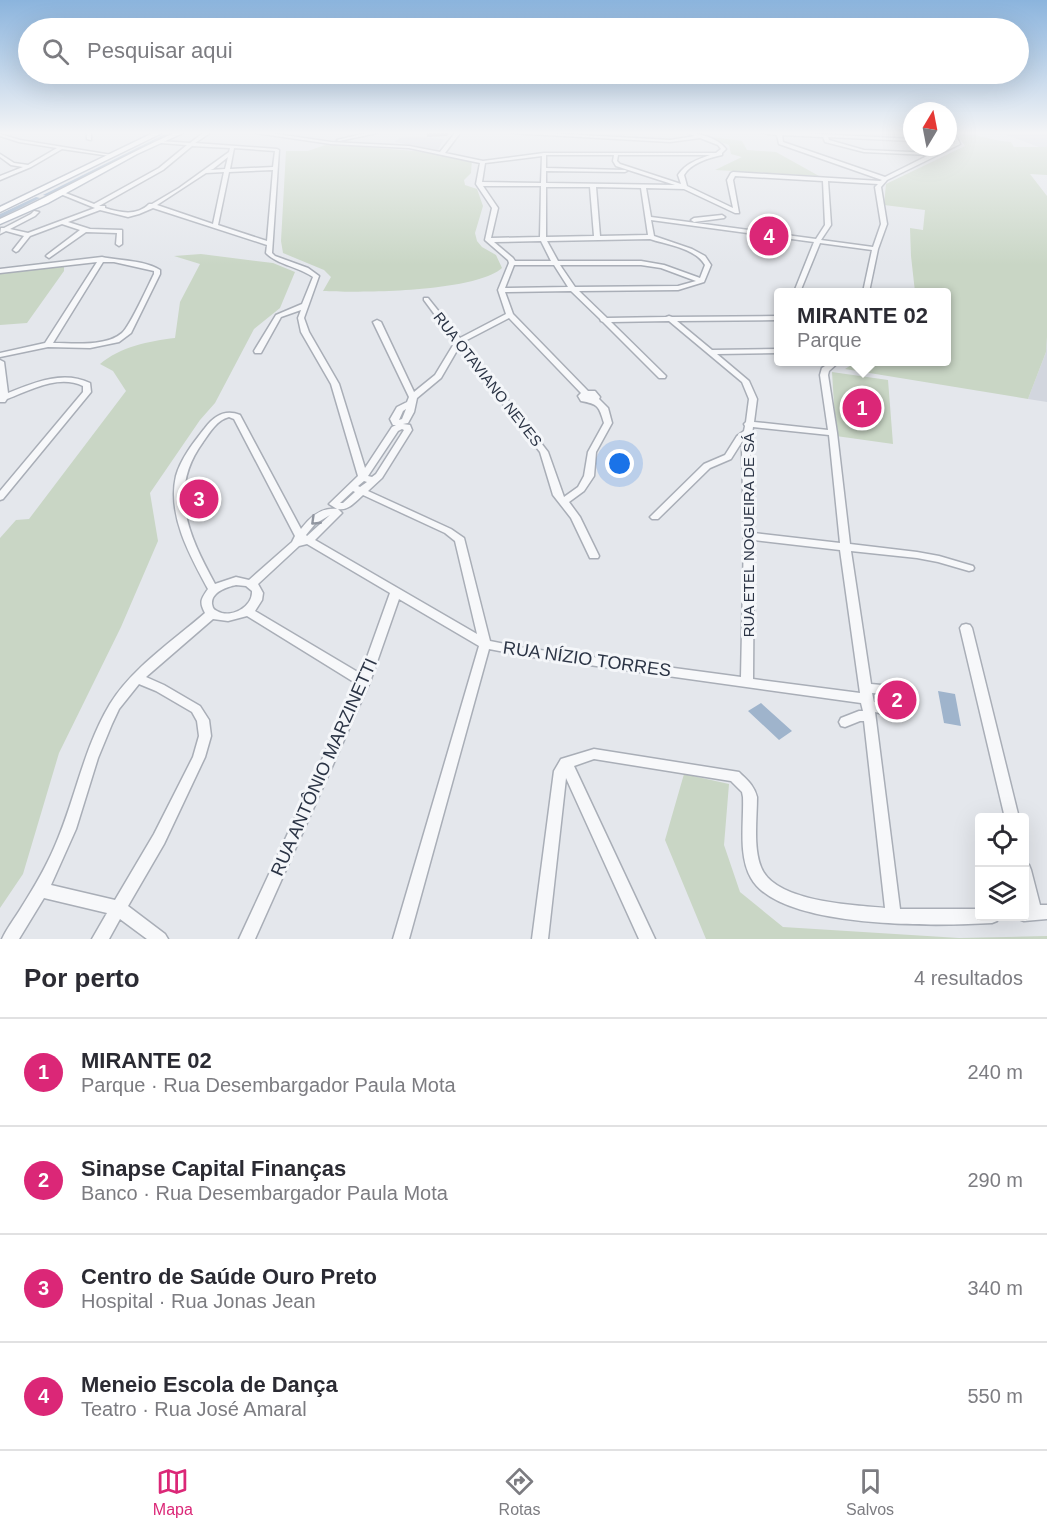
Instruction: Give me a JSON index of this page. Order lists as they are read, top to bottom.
{
  "streets": {
    "street": [
      "RUA OTAVIANO NEVES",
      "RUA ETEL NOGUEIRA DE SÁ",
      "RUA NÍZIO TORRES",
      "RUA ANTÔNIO MARZINETTI"
    ]
  },
  "crossings": [
    ["RUA ETEL NOGUEIRA DE SÁ", "RUA NÍZIO TORRES"],
    ["RUA NÍZIO TORRES", "RUA ANTÔNIO MARZINETTI"]
  ],
  "north": "top",
  "page": {
    "search": "Pesquisar aqui",
    "pins": [
      "4",
      "1",
      "3",
      "2"
    ],
    "popup": ["MIRANTE 02", "Parque"],
    "heading": ["Por perto", "4 resultados"],
    "list": [
      {
        "mark": "1",
        "name": "MIRANTE 02",
        "note": "Parque · Rua Desembargador Paula Mota",
        "value": "240 m"
      },
      {
        "mark": "2",
        "name": "Sinapse Capital Finanças",
        "note": "Banco · Rua Desembargador Paula Mota",
        "value": "290 m"
      },
      {
        "mark": "3",
        "name": "Centro de Saúde Ouro Preto",
        "note": "Hospital · Rua Jonas Jean",
        "value": "340 m"
      },
      {
        "mark": "4",
        "name": "Meneio Escola de Dança",
        "note": "Teatro · Rua José Amaral",
        "value": "550 m"
      }
    ],
    "nav": ["Mapa", "Rotas", "Salvos"]
  }
}
